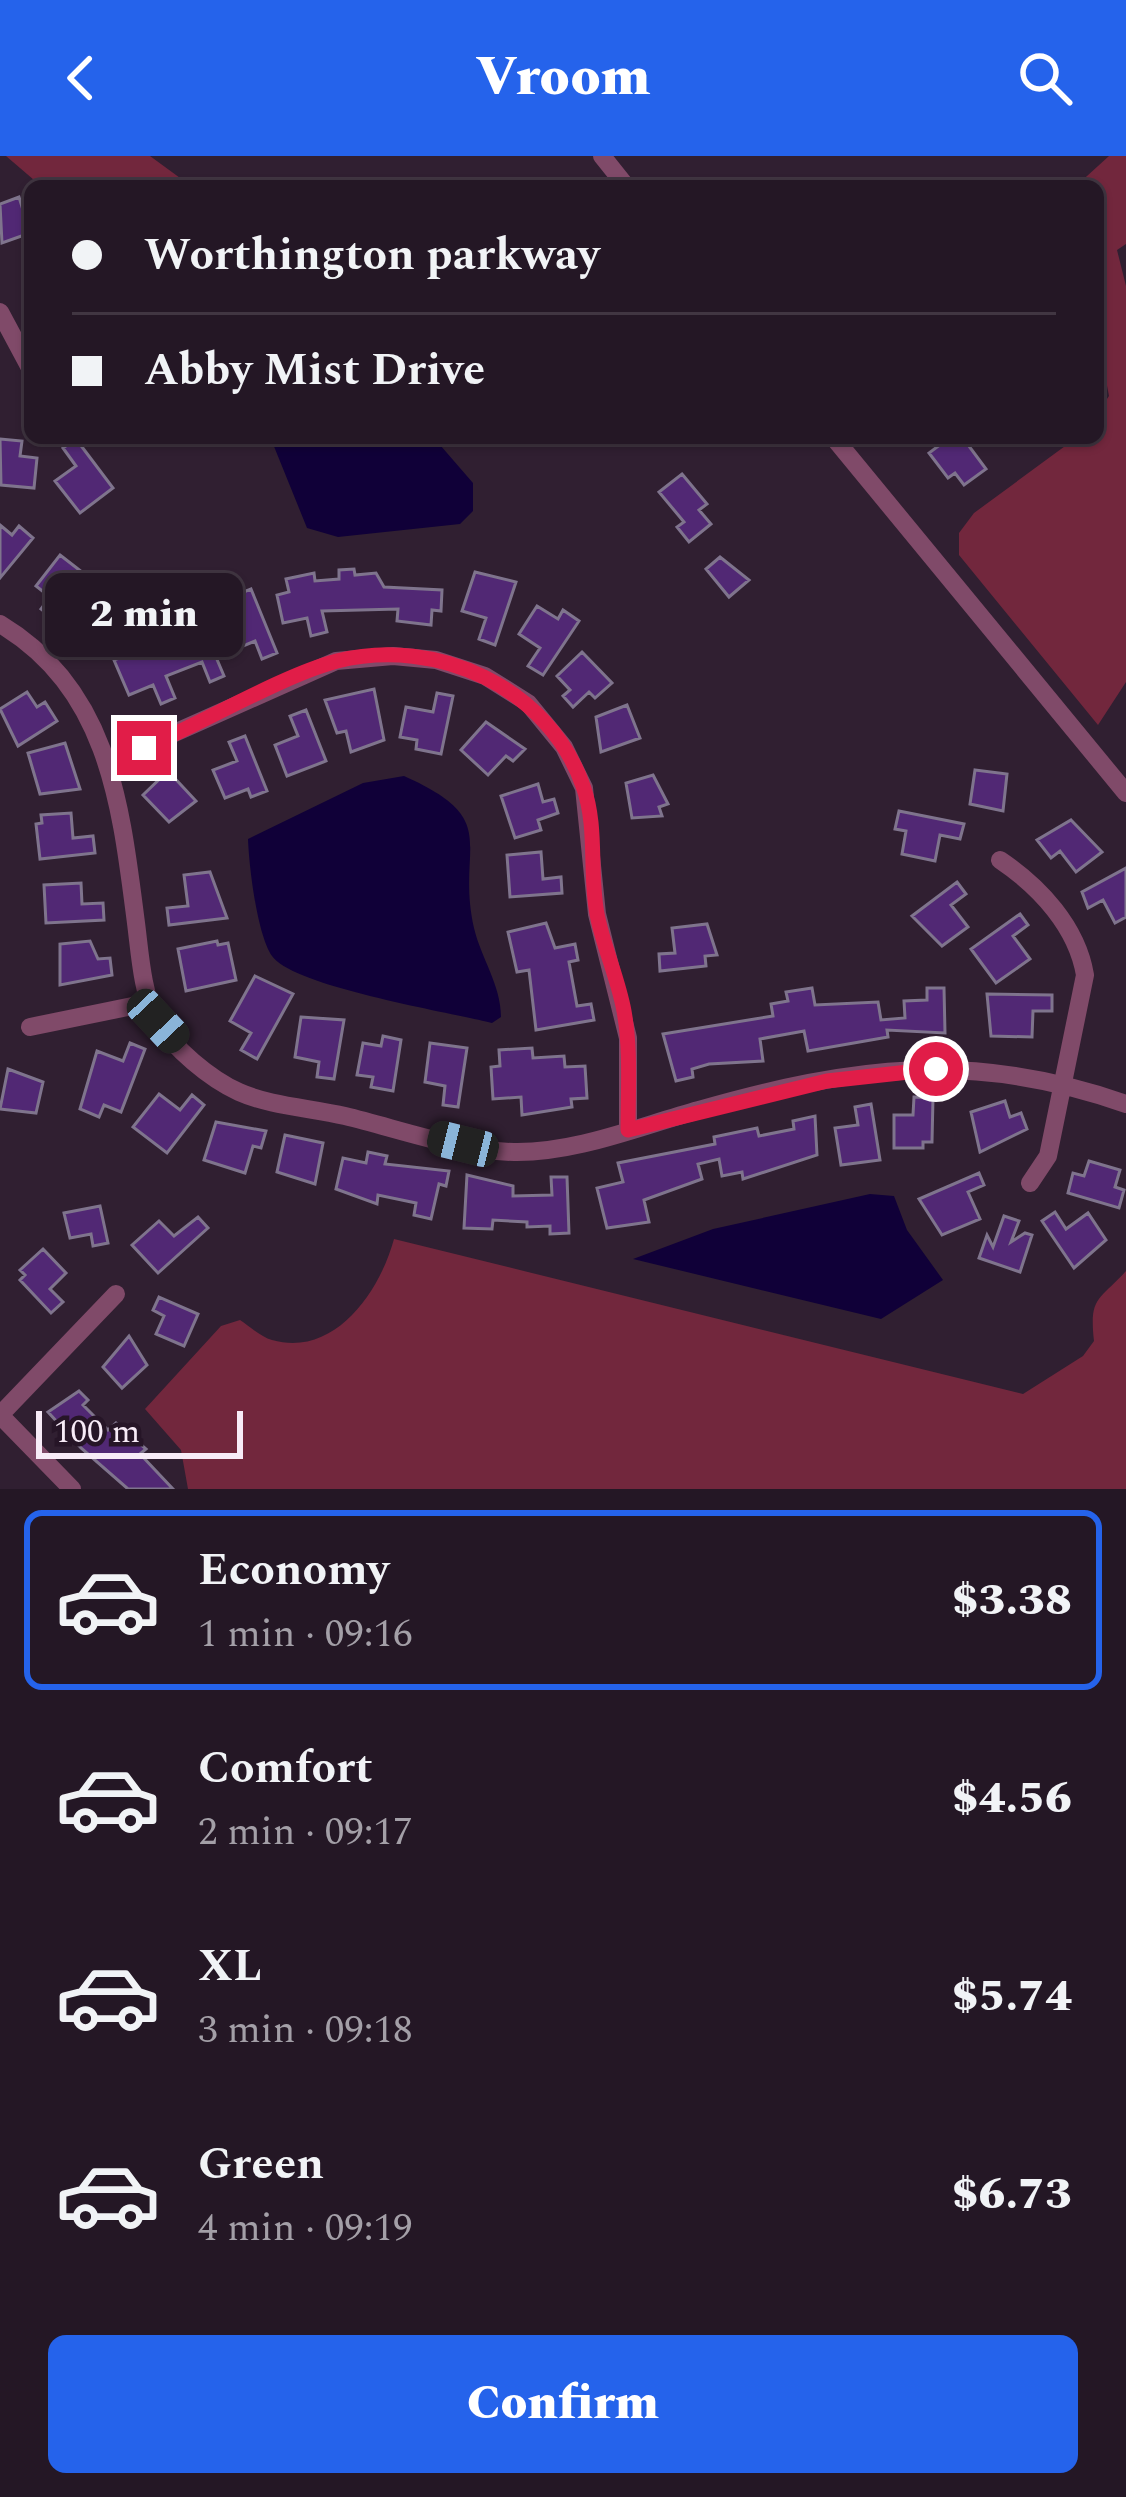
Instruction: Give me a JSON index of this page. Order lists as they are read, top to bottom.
{
  "scale_bar": "100 m",
  "page": {
    "header": "Vroom",
    "banner": ["Worthington parkway", "Abby Mist Drive"],
    "bubble": "2 min",
    "scale": "100 m",
    "list": [
      {
        "name": "Economy",
        "note": "1 min · 09:16",
        "value": "$3.38"
      },
      {
        "name": "Comfort",
        "note": "2 min · 09:17",
        "value": "$4.56"
      },
      {
        "name": "XL",
        "note": "3 min · 09:18",
        "value": "$5.74"
      },
      {
        "name": "Green",
        "note": "4 min · 09:19",
        "value": "$6.73"
      }
    ],
    "buttons": "Confirm"
  }
}
